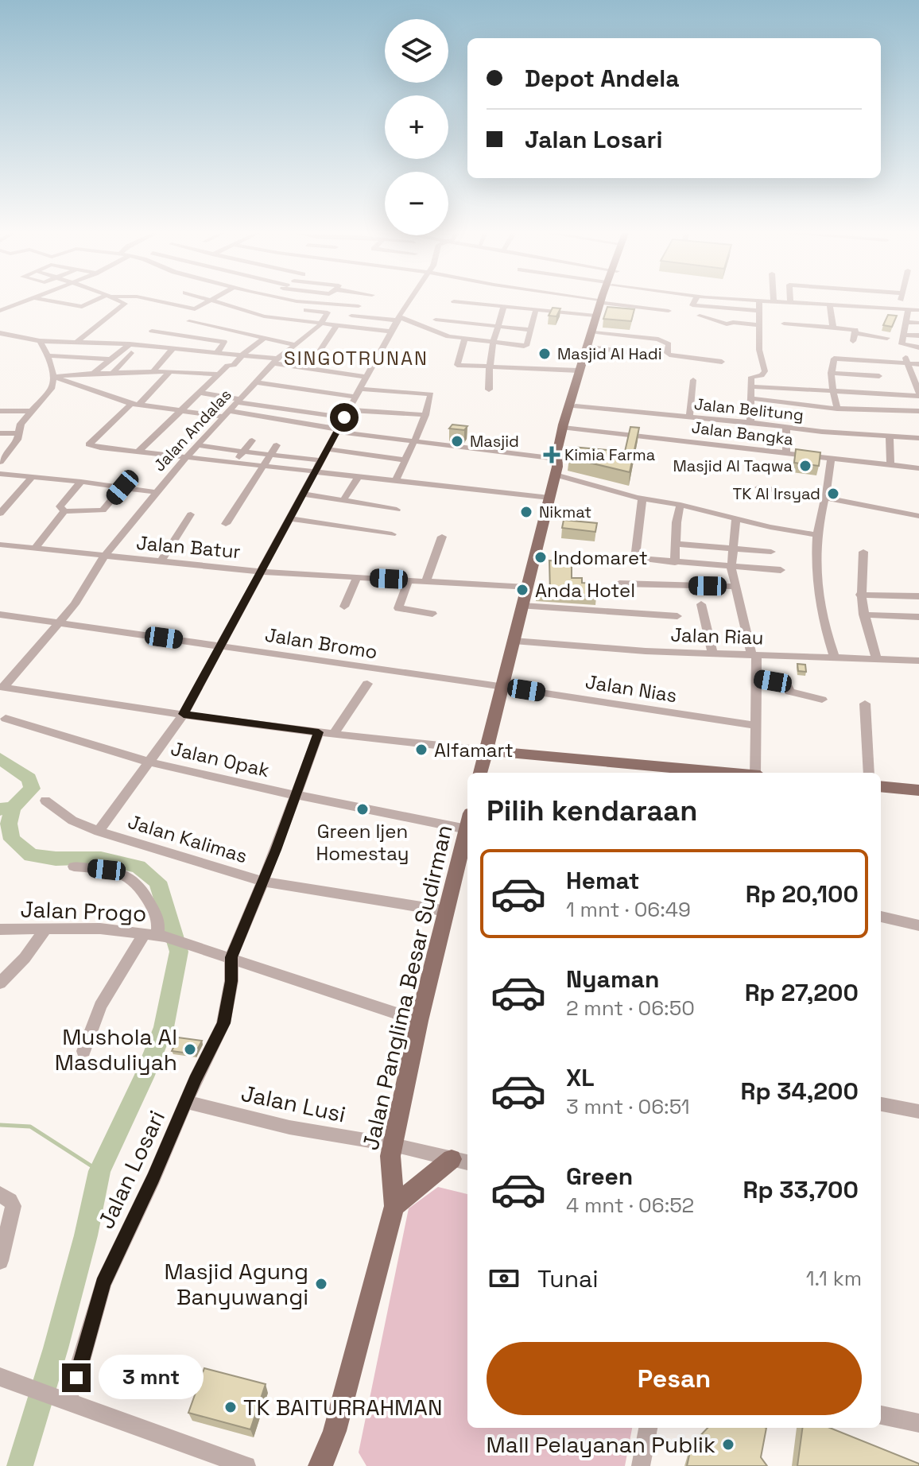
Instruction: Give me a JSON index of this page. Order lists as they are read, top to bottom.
{
  "streets": {
    "main road": ["Jalan Panglima Besar Sudirman"],
    "street": [
      "Jalan Belitung",
      "Jalan Andalas",
      "Jalan Bangka",
      "Jalan Batur",
      "Jalan Riau",
      "Jalan Bromo",
      "Jalan Nias",
      "Jalan Opak",
      "Jalan Kalimas",
      "Jalan Progo",
      "Jalan Lusi",
      "Jalan Losari"
    ]
  },
  "crossings": [
    ["Jalan Andalas", "Jalan Batur"],
    ["Jalan Andalas", "Jalan Bromo"],
    ["Jalan Batur", "Jalan Kalimas"],
    ["Jalan Bromo", "Jalan Nias"],
    ["Jalan Bromo", "Jalan Kalimas"],
    ["Jalan Opak", "Jalan Kalimas"],
    ["Jalan Kalimas", "Jalan Panglima Besar Sudirman"],
    ["Jalan Progo", "Jalan Panglima Besar Sudirman"],
    ["Jalan Progo", "Jalan Losari"],
    ["Jalan Panglima Besar Sudirman", "Jalan Lusi"],
    ["Jalan Lusi", "Jalan Losari"]
  ],
  "districts": ["SINGOTRUNAN"],
  "places": {
    "other": [
      "Masjid Al Hadi",
      "Masjid",
      "Masjid Al Taqwa",
      "TK Al Irsyad",
      "Nikmat",
      "Indomaret",
      "Anda Hotel",
      "Alfamart",
      "Green Ijen Homestay",
      "Mushola Al Masduliyah",
      "Masjid Agung Banyuwangi",
      "TK BAITURRAHMAN",
      "Mall Pelayanan Publik"
    ],
    "health": ["Kimia Farma"]
  },
  "page": {
    "map_buttons": ["+", "−"],
    "banner": ["Depot Andela", "Jalan Losari"],
    "heading": "Pilih kendaraan",
    "list": [
      {
        "name": "Hemat",
        "note": "1 mnt · 06:49",
        "value": "Rp 20,100"
      },
      {
        "name": "Nyaman",
        "note": "2 mnt · 06:50",
        "value": "Rp 27,200"
      },
      {
        "name": "XL",
        "note": "3 mnt · 06:51",
        "value": "Rp 34,200"
      },
      {
        "name": "Green",
        "note": "4 mnt · 06:52",
        "value": "Rp 33,700"
      }
    ],
    "pay": ["Tunai", "1.1 km"],
    "buttons": "Pesan",
    "bubble": "3 mnt"
  }
}
